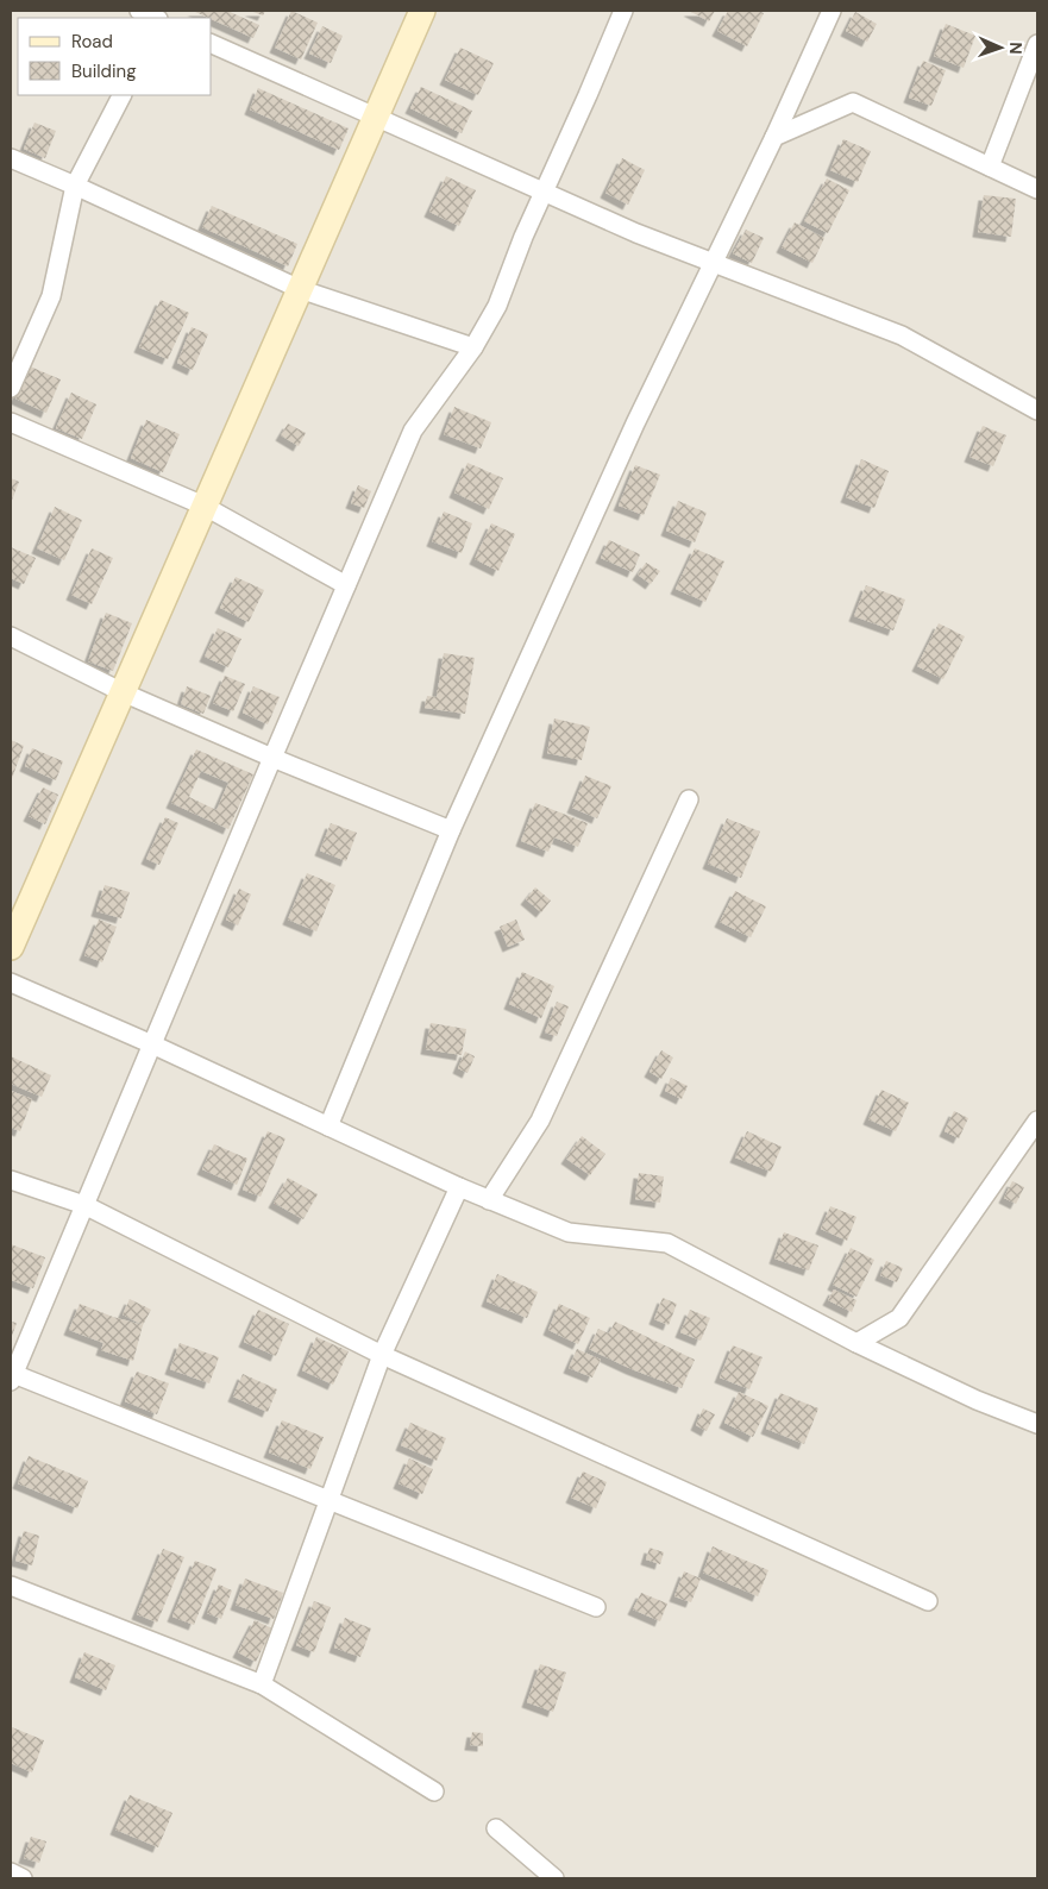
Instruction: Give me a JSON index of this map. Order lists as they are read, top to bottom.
{
  "legend": ["Road", "Building"],
  "north": "right"
}
